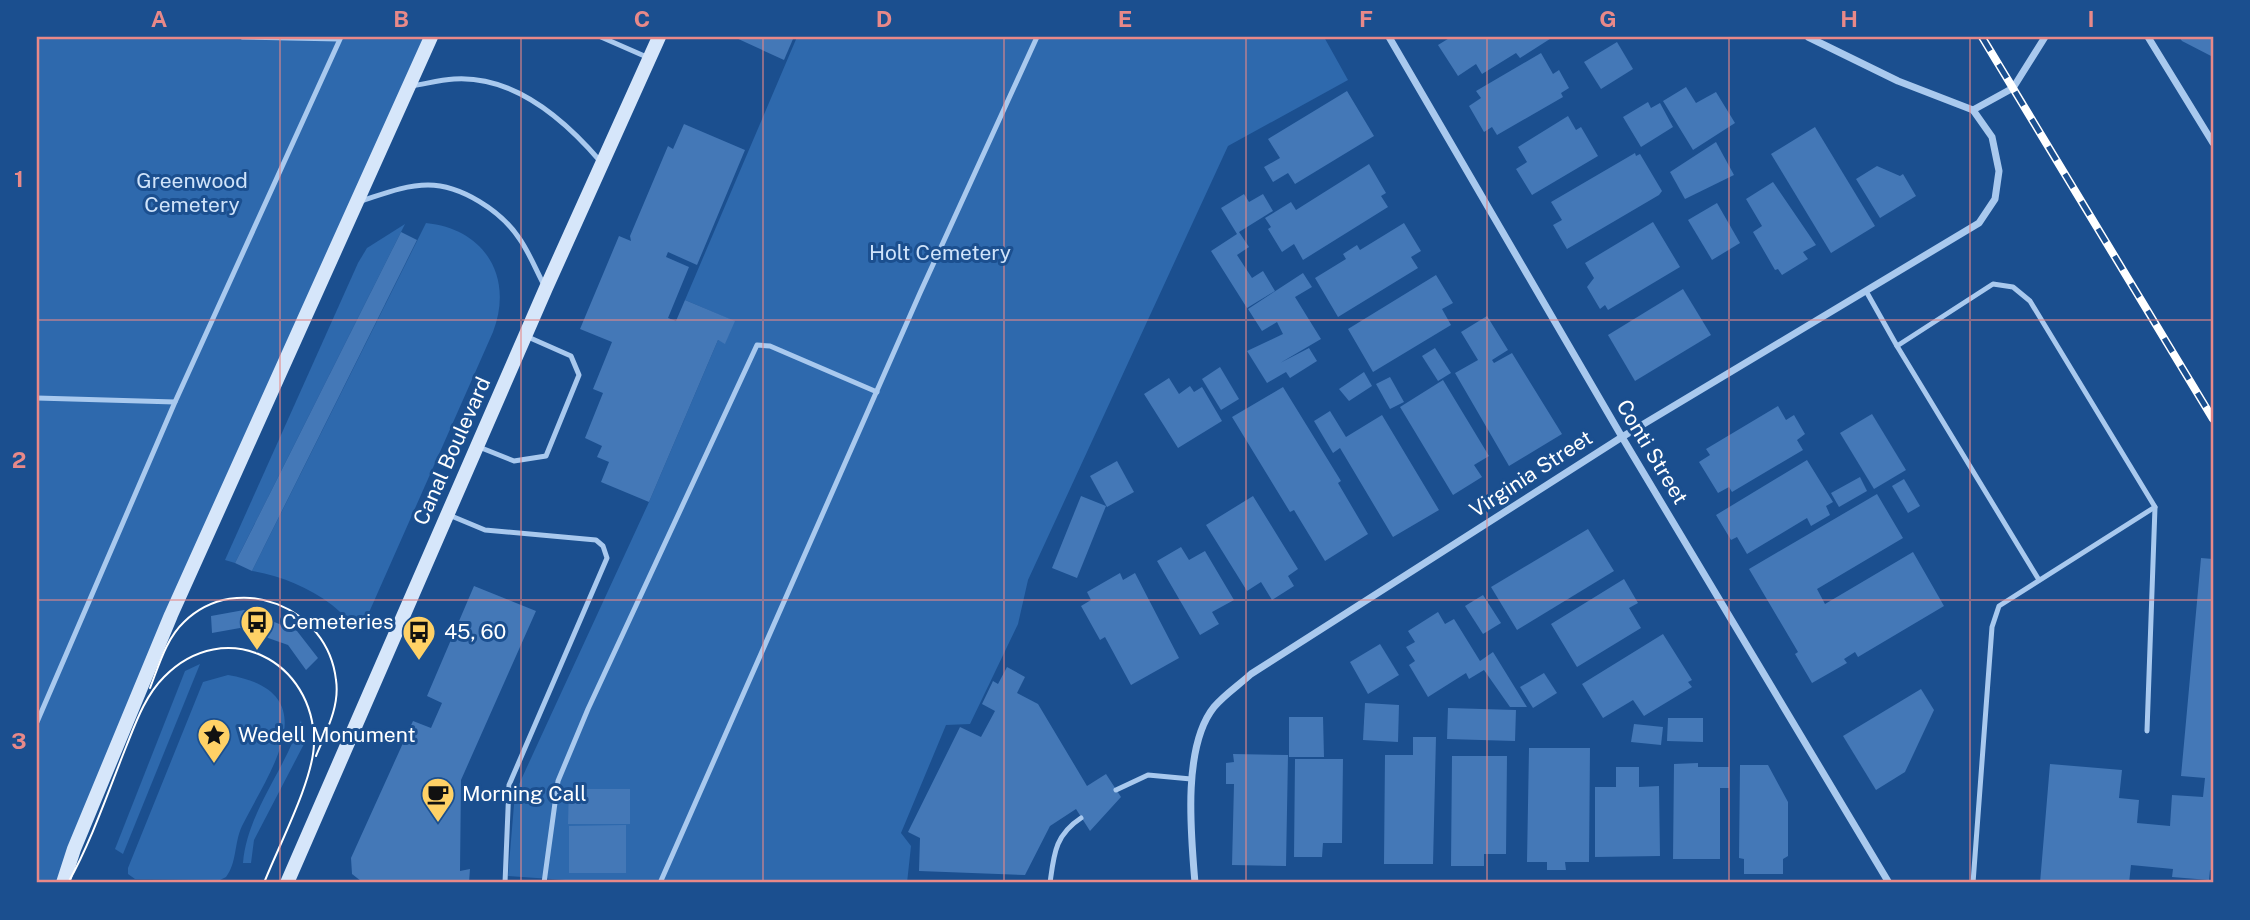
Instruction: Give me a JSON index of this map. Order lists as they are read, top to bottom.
{
  "streets": {
    "main road": ["Canal Boulevard"],
    "street": ["Conti Street", "Virginia Street"]
  },
  "crossings": [
    ["Conti Street", "Virginia Street"]
  ],
  "parks": ["Greenwood Cemetery", "Holt Cemetery"],
  "places": {
    "bus stop": ["Cemeteries", "45, 60"],
    "place": ["Wedell Monument"],
    "cafe": ["Morning Call"]
  },
  "grid": {
    "columns": [
      "A",
      "B",
      "C",
      "D",
      "E",
      "F",
      "G",
      "H",
      "I"
    ],
    "rows": ["1", "2", "3"]
  }
}
